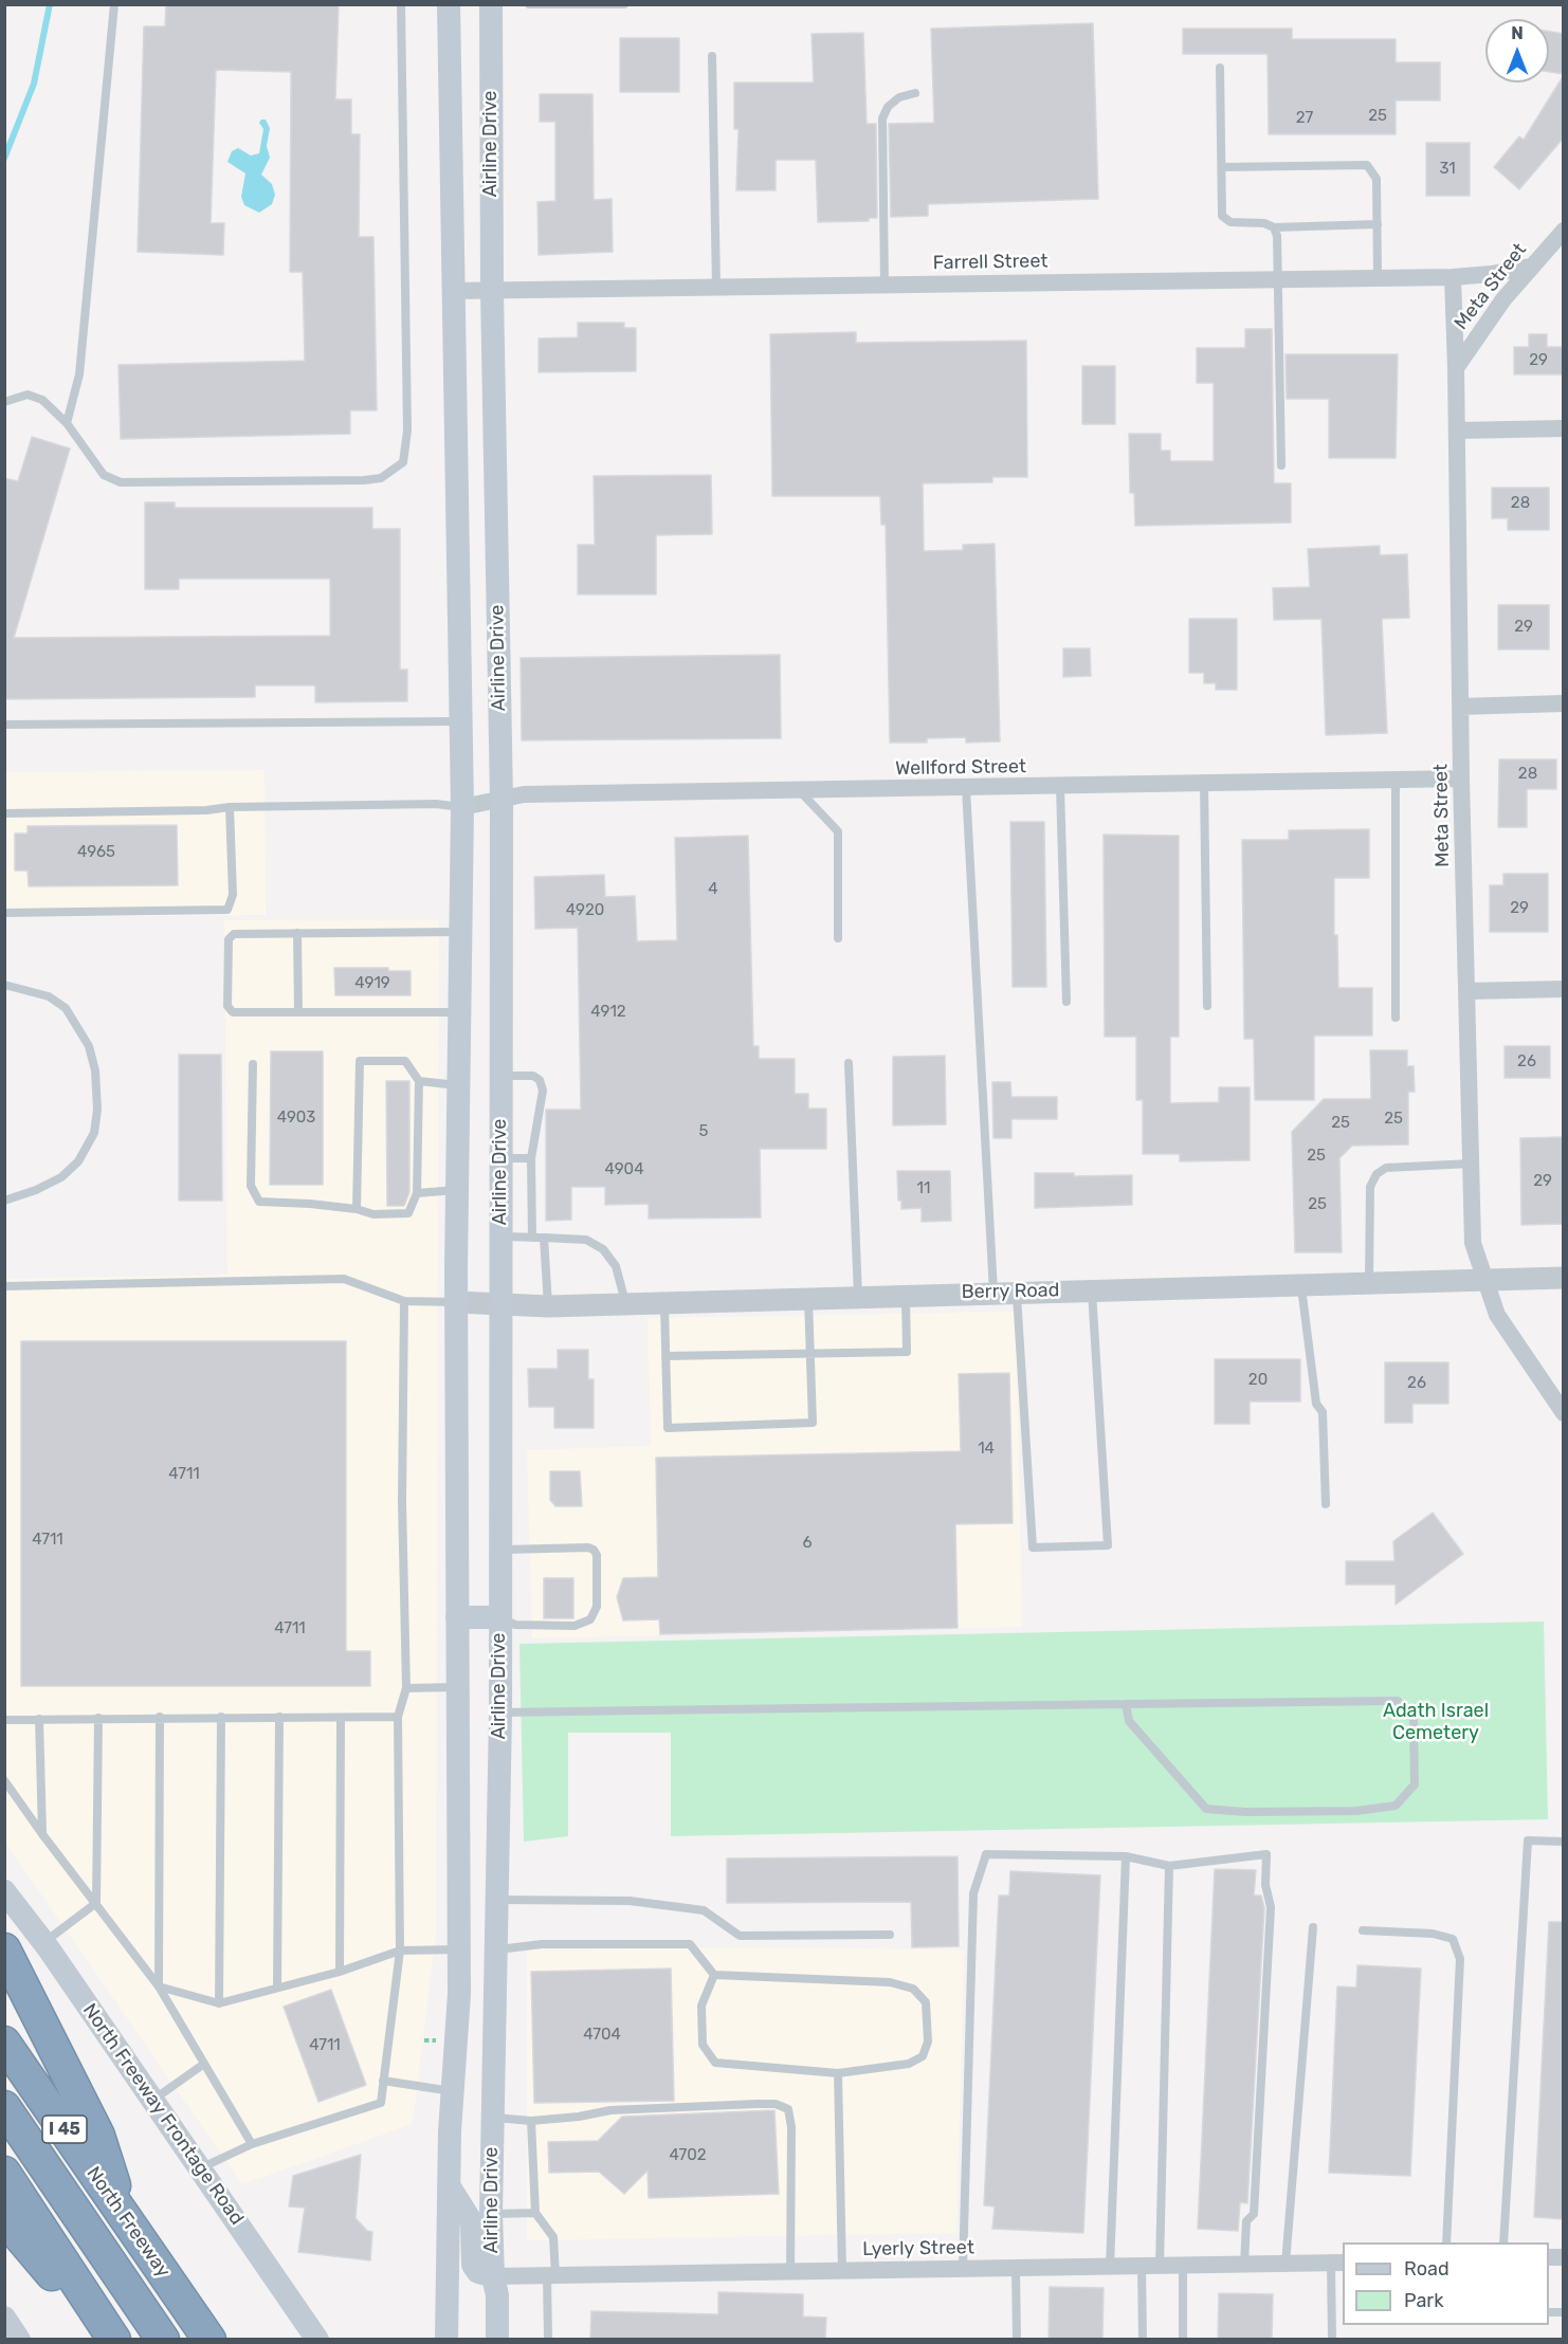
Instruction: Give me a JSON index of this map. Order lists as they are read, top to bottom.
{
  "streets": {
    "highway": ["I 45", "North Freeway"],
    "main road": ["Airline Drive", "North Freeway Frontage Road"],
    "street": [
      "Farrell Street",
      "Meta Street",
      "Wellford Street",
      "Berry Road",
      "Lyerly Street"
    ]
  },
  "crossings": [
    ["Airline Drive", "Farrell Street"],
    ["Airline Drive", "Wellford Street"],
    ["Airline Drive", "Berry Road"],
    ["Airline Drive", "Lyerly Street"],
    ["Farrell Street", "Meta Street"],
    ["Meta Street", "Wellford Street"],
    ["Meta Street", "Berry Road"]
  ],
  "parks": ["Adath Israel Cemetery"],
  "house_numbers": [
    "25",
    "27",
    "31",
    "29",
    "28",
    "29",
    "28",
    "4965",
    "4",
    "29",
    "4920",
    "4919",
    "4912",
    "26",
    "4903",
    "25",
    "25",
    "5",
    "25",
    "4904",
    "29",
    "11",
    "25",
    "20",
    "26",
    "14",
    "4711",
    "4711",
    "6",
    "4711",
    "4704",
    "4711",
    "4702"
  ],
  "legend": ["Road", "Park"],
  "north": "top"
}
